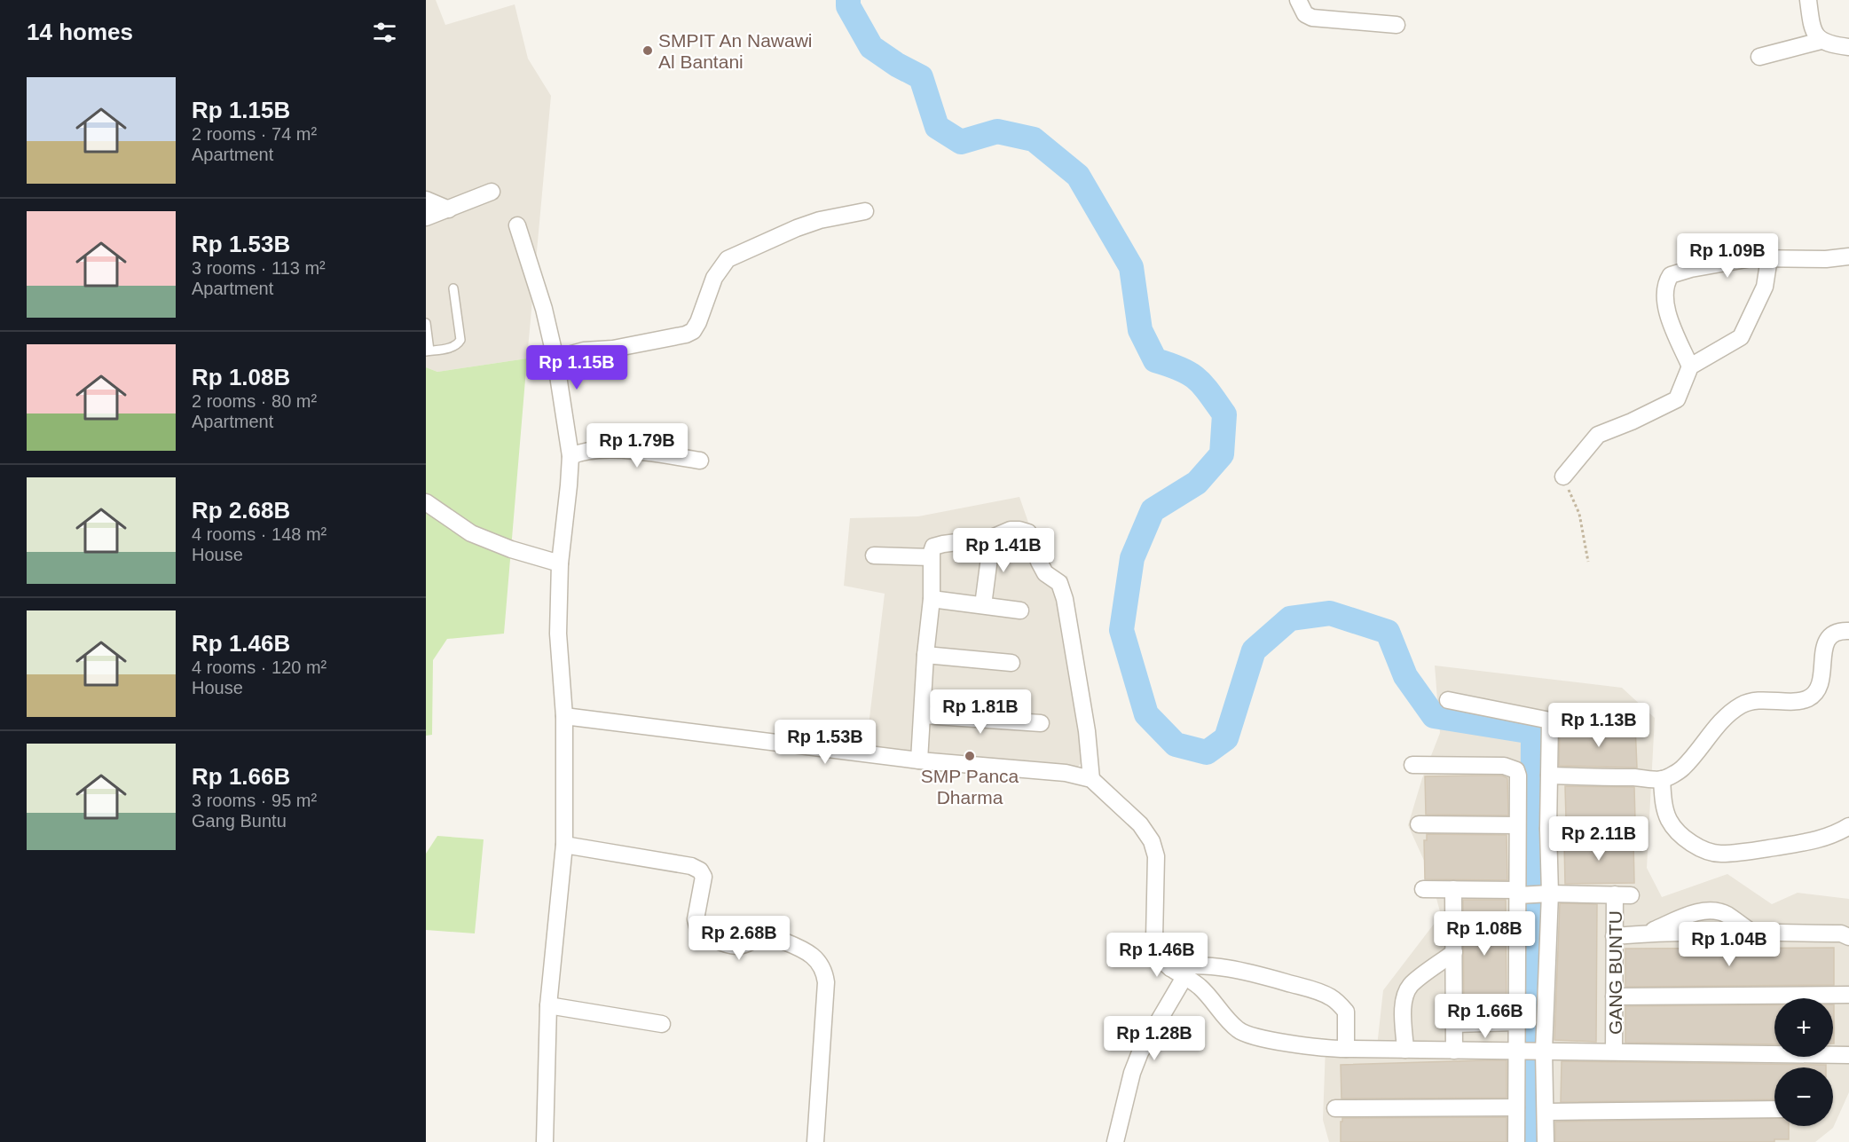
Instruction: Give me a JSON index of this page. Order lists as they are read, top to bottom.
{
  "streets": {
    "street": ["GANG BUNTU"]
  },
  "places": ["SMPIT An Nawawi Al Bantani", "SMP Panca Dharma"],
  "page": {
    "heading": "14 homes",
    "list": [
      {
        "name": "Rp 1.15B",
        "note": "2 rooms · 74 m² · Apartment"
      },
      {
        "name": "Rp 1.53B",
        "note": "3 rooms · 113 m² · Apartment"
      },
      {
        "name": "Rp 1.08B",
        "note": "2 rooms · 80 m² · Apartment"
      },
      {
        "name": "Rp 2.68B",
        "note": "4 rooms · 148 m² · House"
      },
      {
        "name": "Rp 1.46B",
        "note": "4 rooms · 120 m² · House"
      },
      {
        "name": "Rp 1.66B",
        "note": "3 rooms · 95 m² · Gang Buntu"
      }
    ],
    "price": [
      "Rp 1.09B",
      "Rp 1.15B",
      "Rp 1.79B",
      "Rp 1.41B",
      "Rp 1.81B",
      "Rp 1.13B",
      "Rp 1.53B",
      "Rp 2.11B",
      "Rp 1.08B",
      "Rp 2.68B",
      "Rp 1.04B",
      "Rp 1.46B",
      "Rp 1.66B",
      "Rp 1.28B"
    ],
    "map_buttons": ["+", "−"]
  }
}
